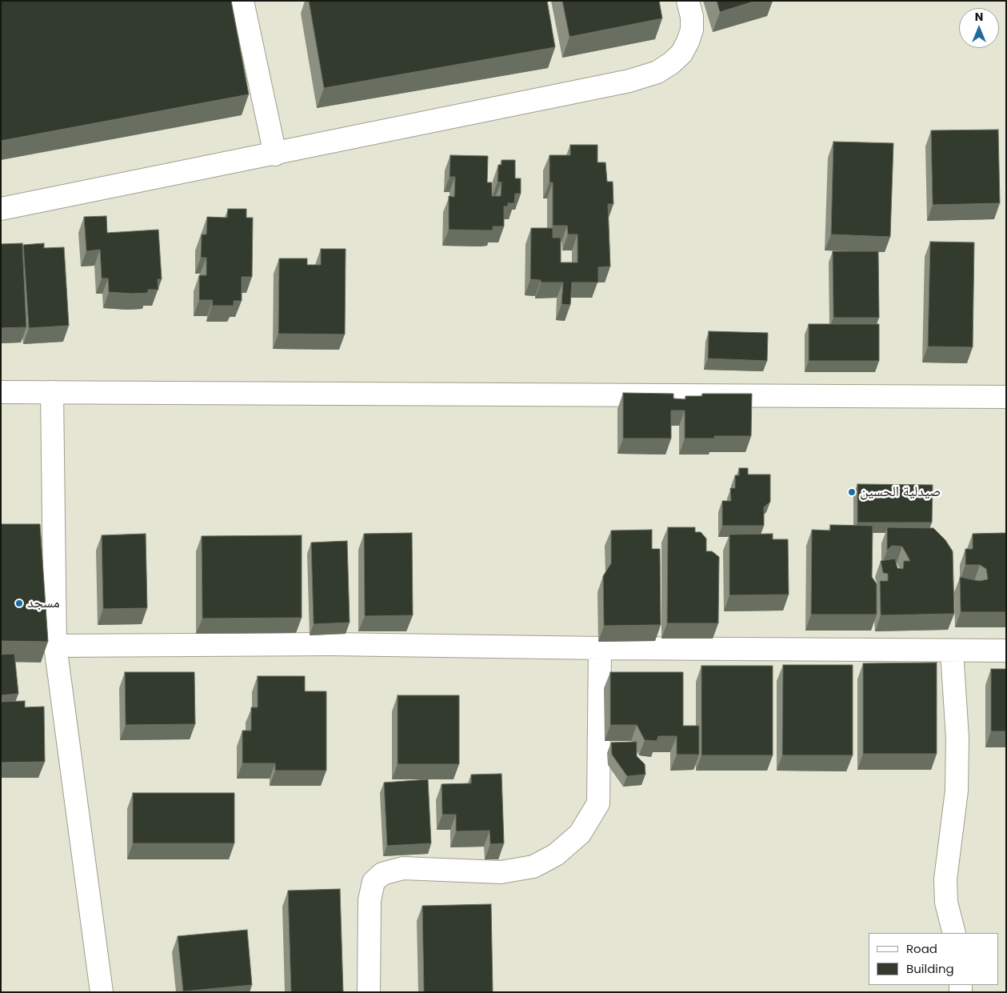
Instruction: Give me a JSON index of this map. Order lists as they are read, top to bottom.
{
  "places": ["صيدلية الحسين", "مسجد"],
  "legend": ["Road", "Building"],
  "north": "top"
}
